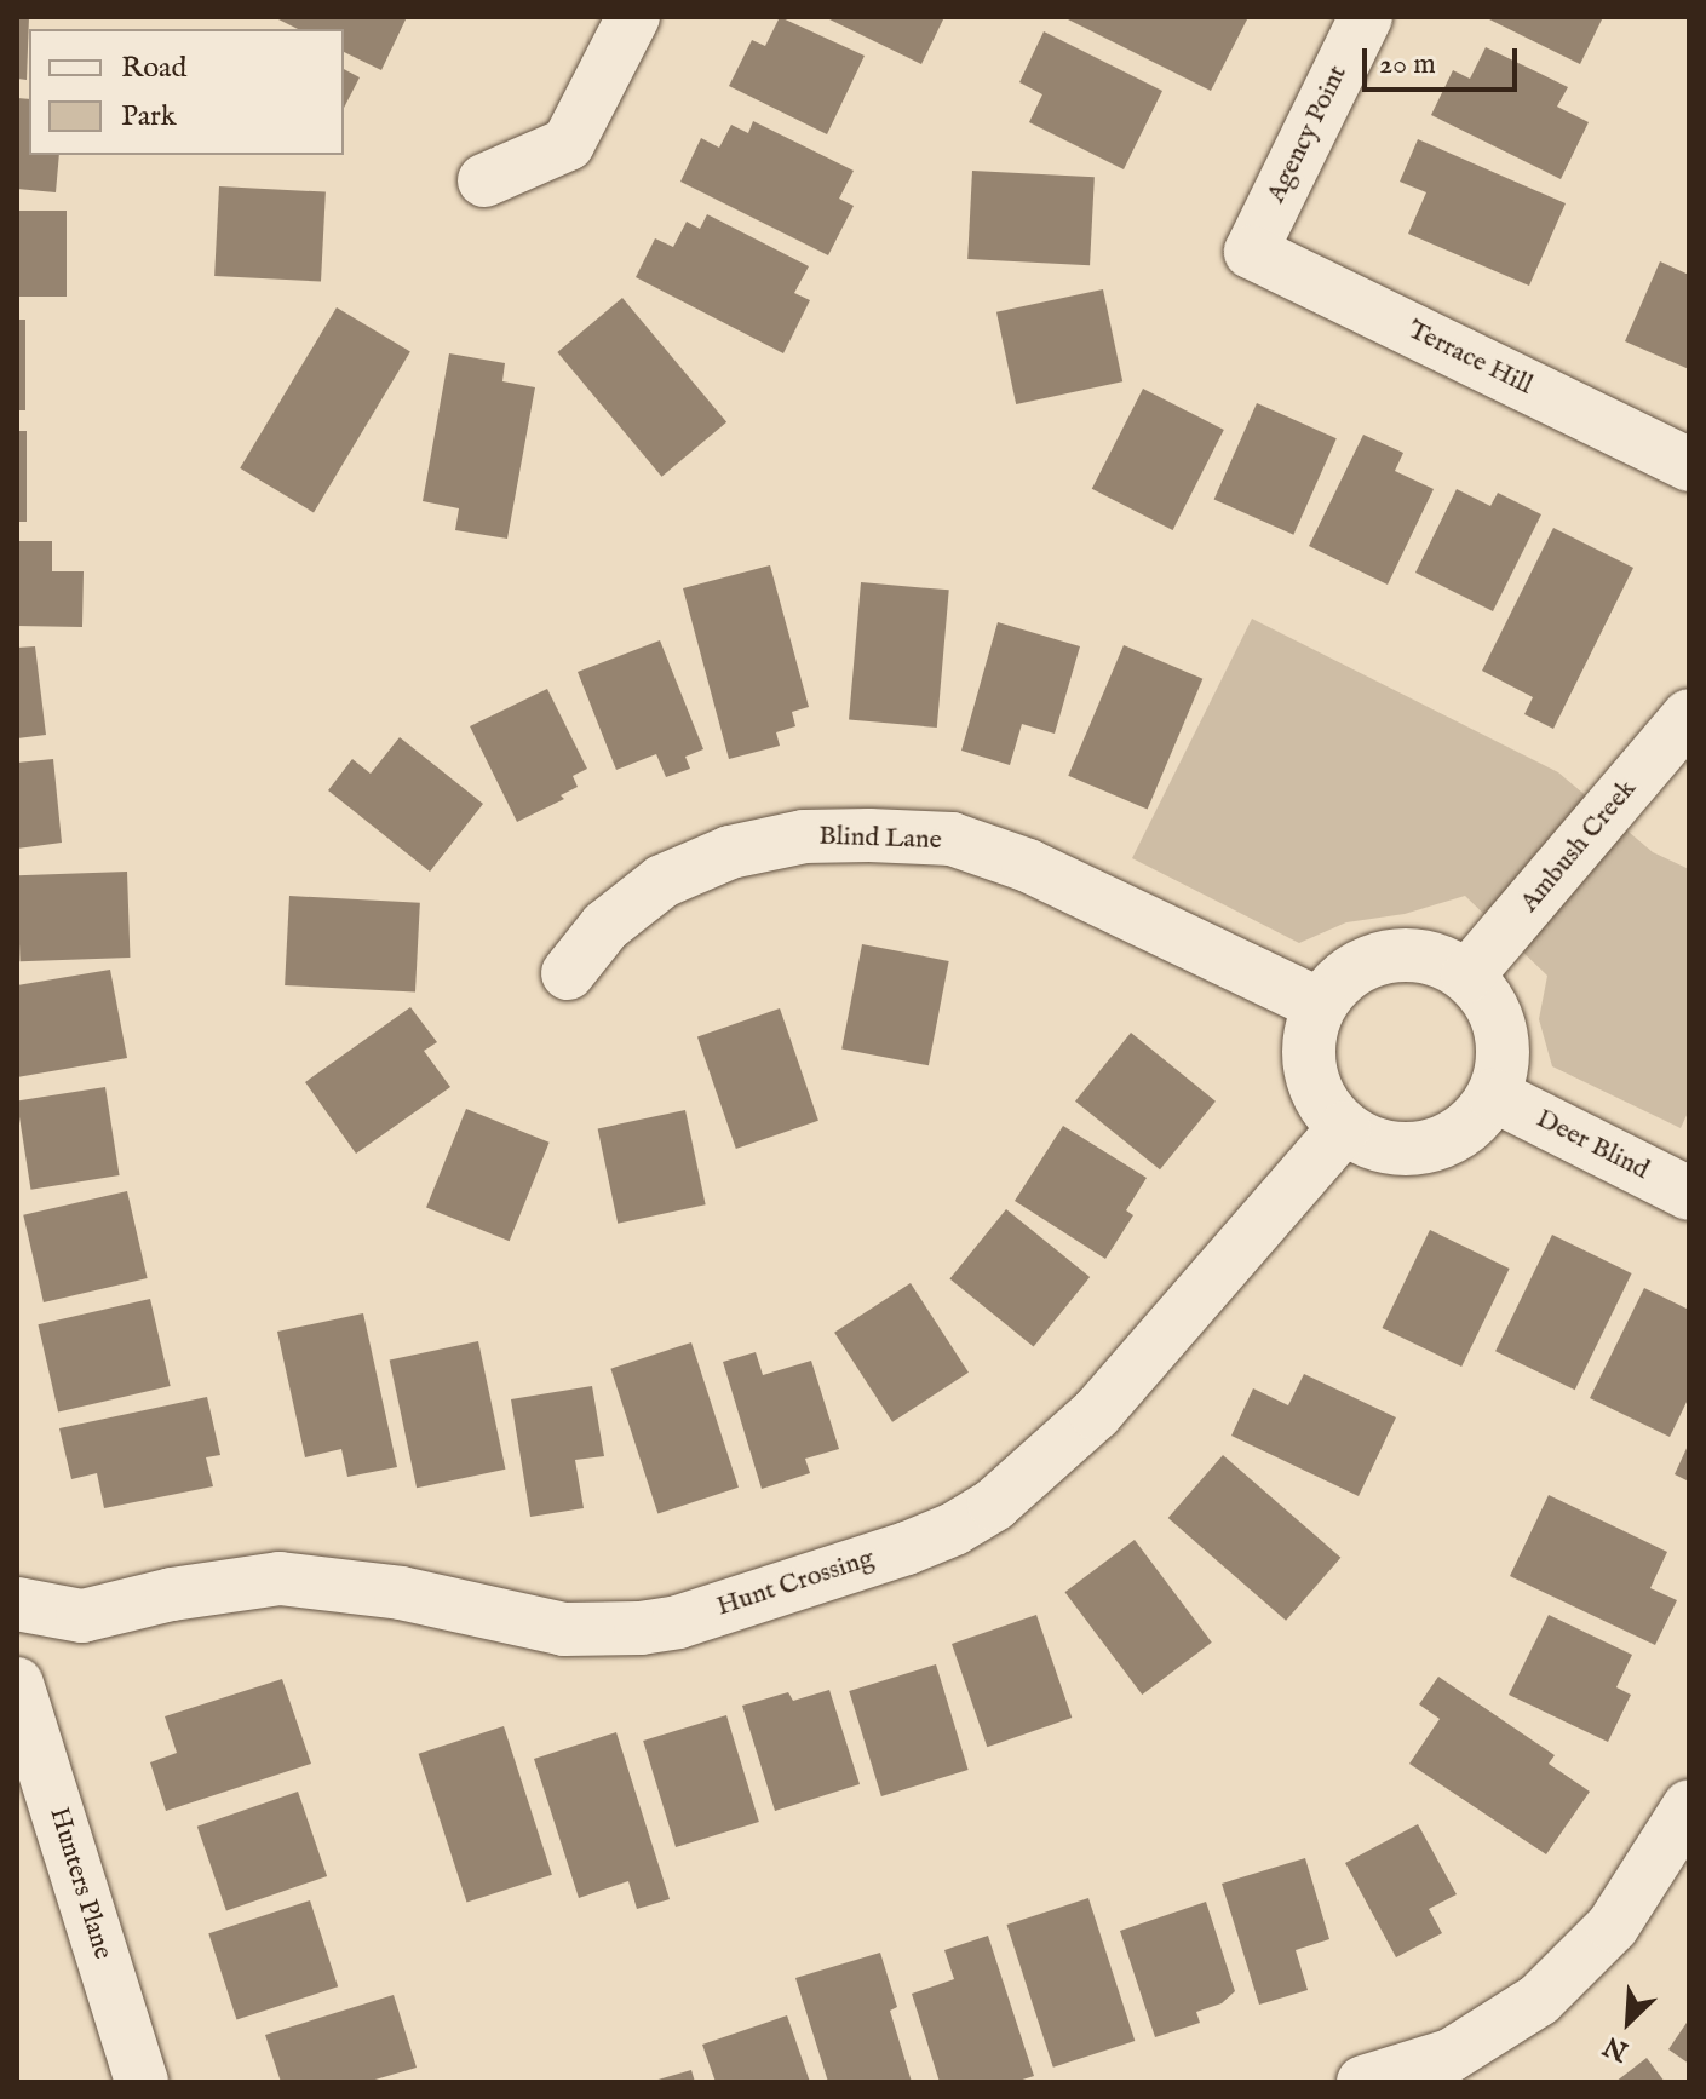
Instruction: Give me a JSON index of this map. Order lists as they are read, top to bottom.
{
  "streets": {
    "street": [
      "Agency Point",
      "Terrace Hill",
      "Blind Lane",
      "Ambush Creek",
      "Deer Blind",
      "Hunt Crossing",
      "Hunters Plane"
    ]
  },
  "crossings": [
    ["Agency Point", "Terrace Hill"],
    ["Blind Lane", "Ambush Creek"],
    ["Blind Lane", "Deer Blind"],
    ["Blind Lane", "Hunt Crossing"],
    ["Ambush Creek", "Deer Blind"],
    ["Ambush Creek", "Hunt Crossing"],
    ["Deer Blind", "Hunt Crossing"]
  ],
  "legend": ["Road", "Park"],
  "scale_bar": "20 m",
  "north": "bottom left"
}
